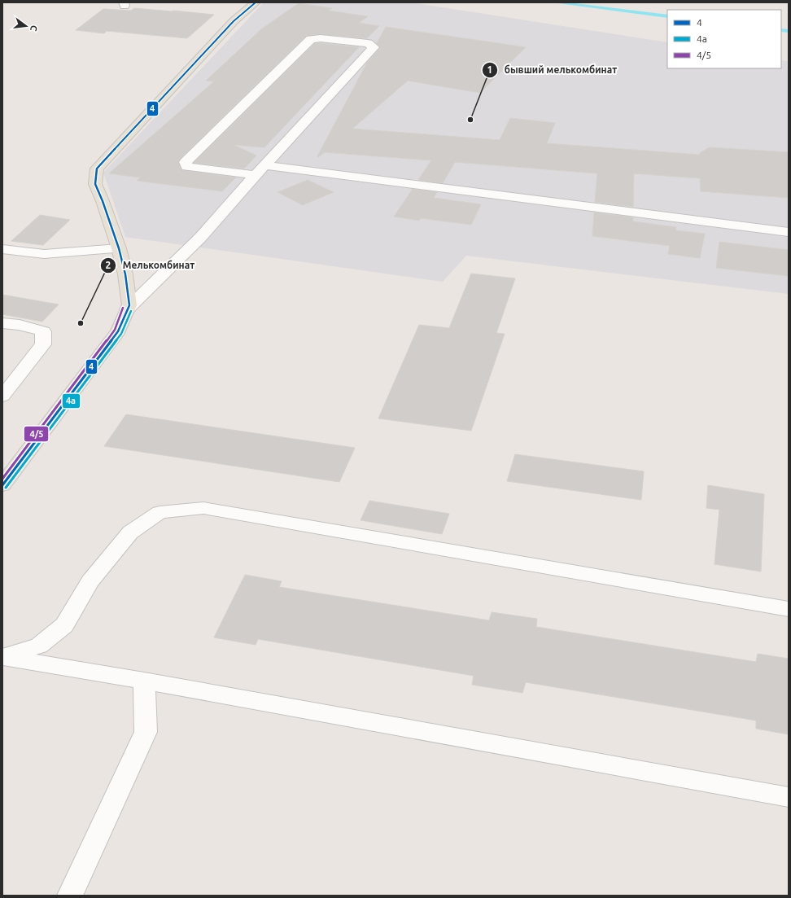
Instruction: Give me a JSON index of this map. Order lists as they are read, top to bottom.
{
  "places": ["бывший мелькомбинат", "Мелькомбинат"],
  "lines": ["transit line 4", "transit line 4/5", "transit line 4а"],
  "legend": ["4", "4а", "4/5"],
  "north": "right"
}
